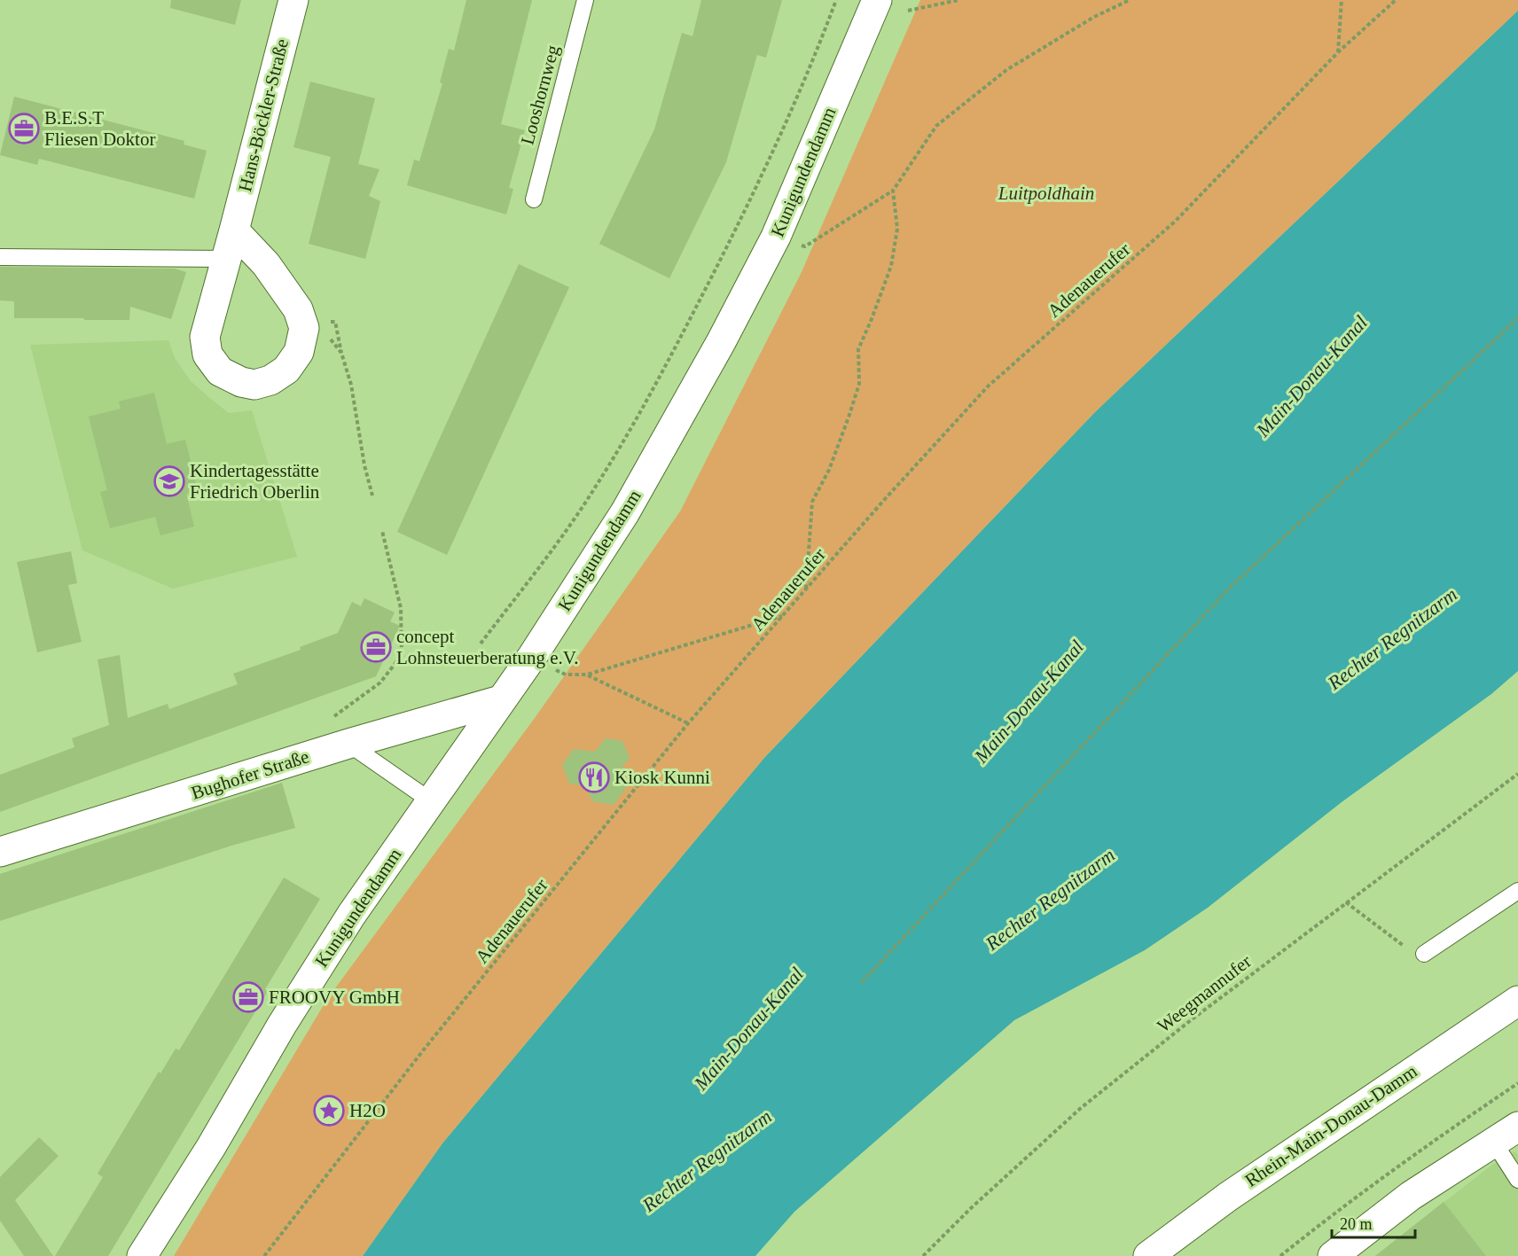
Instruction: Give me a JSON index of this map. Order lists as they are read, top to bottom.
{
  "streets": {
    "street": [
      "Hans-Böckler-Straße",
      "Kunigundendamm",
      "Bughofer Straße",
      "Rhein-Main-Donau-Damm"
    ],
    "lane": ["Looshornweg"],
    "path": ["Adenauerufer", "Weegmannufer"]
  },
  "crossings": [
    ["Kunigundendamm", "Bughofer Straße"]
  ],
  "water": ["Main-Donau-Kanal", "Rechter Regnitzarm"],
  "parks": ["Luitpoldhain"],
  "places": {
    "office": ["B.E.S.T Fliesen Doktor", "concept Lohnsteuerberatung e.V.", "FROOVY GmbH"],
    "school or university": ["Kindertagesstätte Friedrich Oberlin"],
    "restaurant": ["Kiosk Kunni"],
    "place": ["H2O"]
  },
  "scale_bar": "20 m"
}
